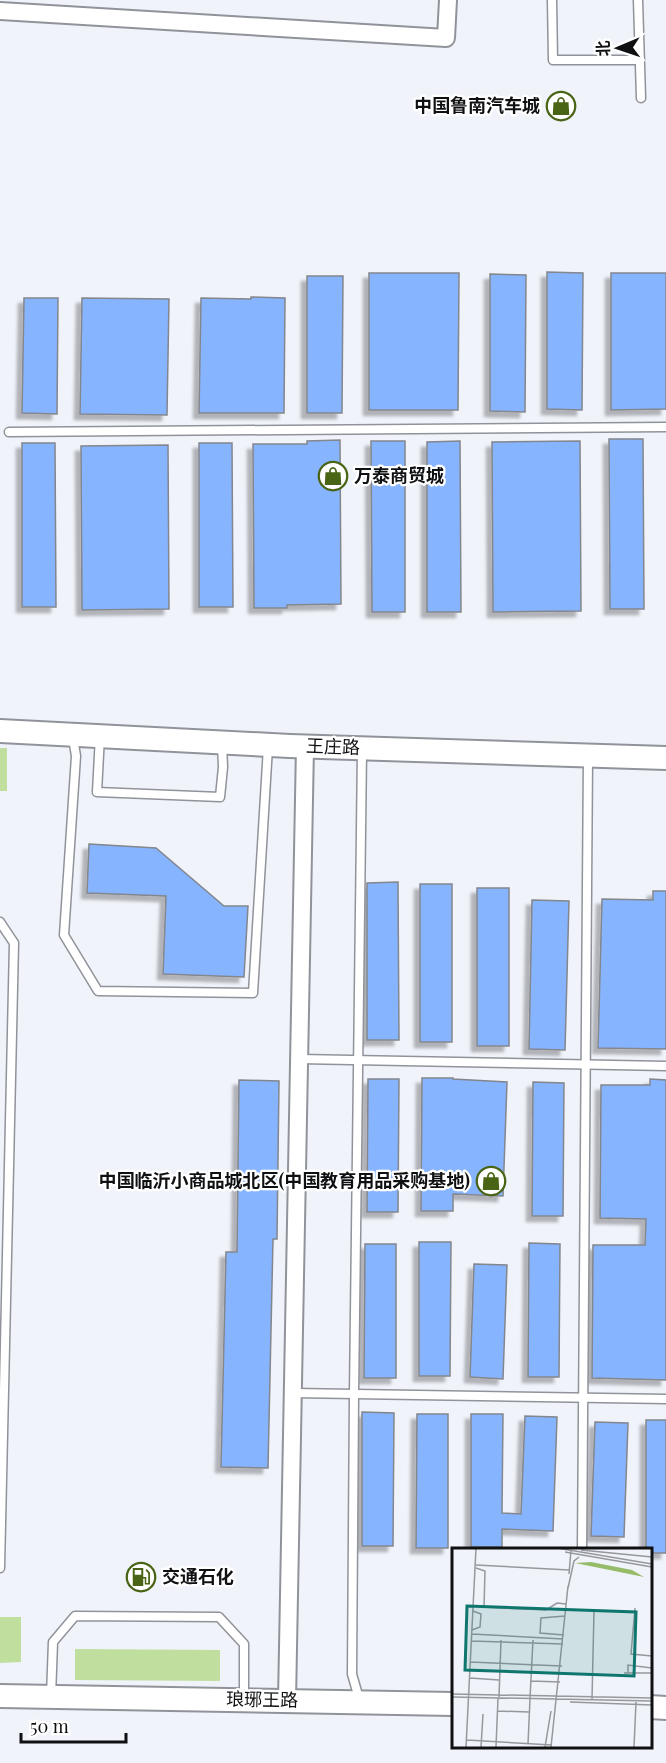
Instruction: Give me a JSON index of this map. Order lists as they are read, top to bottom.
{
  "streets": {
    "street": ["王庄路", "琅琊王路"]
  },
  "places": {
    "shop": ["中国鲁南汽车城", "万泰商贸城", "中国临沂小商品城北区(中国教育用品采购基地)"],
    "fuel station": ["交通石化"]
  },
  "scale_bar": "50 m",
  "north": "left"
}
